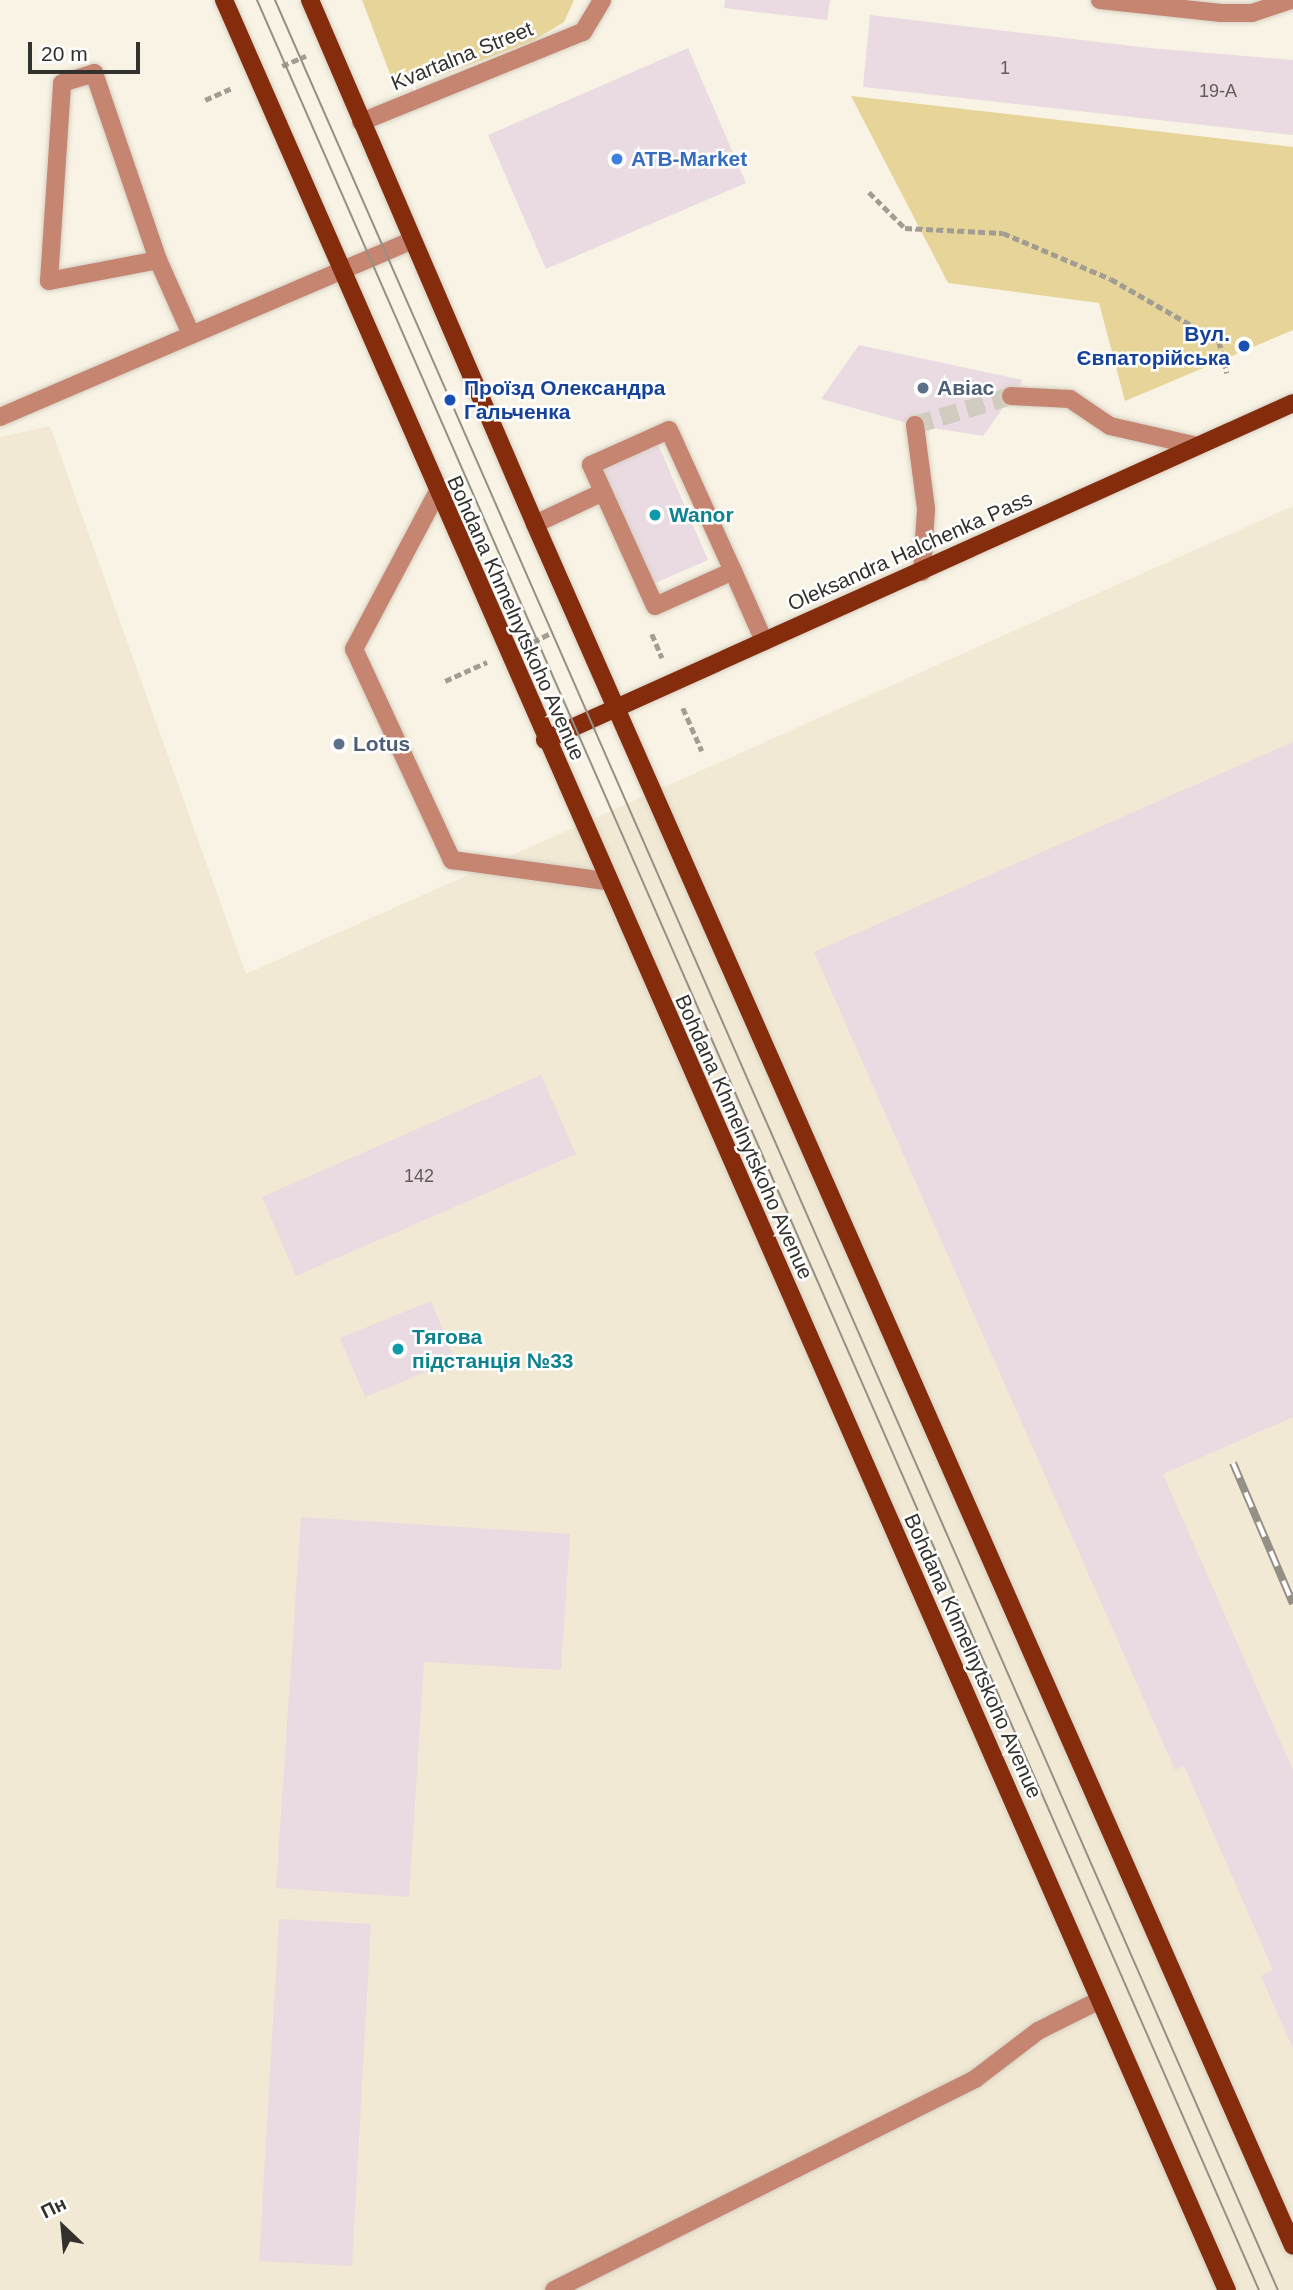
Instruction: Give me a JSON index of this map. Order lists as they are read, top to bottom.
{
  "streets": {
    "main road": ["Oleksandra Halchenka Pass", "Bohdana Khmelnytskoho Avenue"],
    "street": ["Kvartalna Street"]
  },
  "crossings": [
    ["Oleksandra Halchenka Pass", "Bohdana Khmelnytskoho Avenue"]
  ],
  "places": [
    "ATB-Market",
    "Вул. Євпаторійська",
    "Авіас",
    "Проїзд Олександра Гальченка",
    "Wanor",
    "Lotus",
    "Тягова пiдстанцiя №33"
  ],
  "house_numbers": ["1", "19-А", "142"],
  "scale_bar": "20 m",
  "north": "top left"
}
